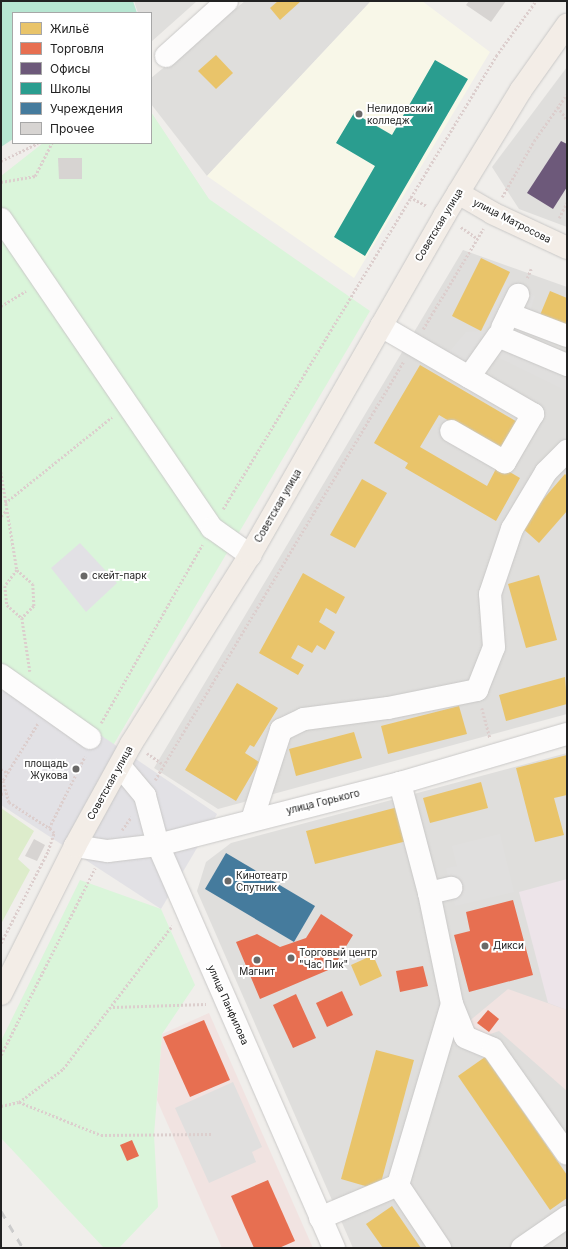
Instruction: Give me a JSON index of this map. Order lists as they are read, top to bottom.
{
  "streets": {
    "main road": ["улица Матросова", "Советская улица"],
    "street": ["улица Горького", "улица Панфилова"]
  },
  "crossings": [
    ["улица Матросова", "Советская улица"],
    ["Советская улица", "улица Горького"],
    ["Советская улица", "улица Панфилова"],
    ["улица Горького", "улица Панфилова"]
  ],
  "places": [
    "Нелидовский колледж",
    "скейт-парк",
    "площадь Жукова",
    "Кинотеатр Спутник",
    "Дикси",
    "Торговый центр \"Час Пик\"",
    "Магнит"
  ],
  "legend": [
    "Жильё",
    "Торговля",
    "Офисы",
    "Школы",
    "Учреждения",
    "Прочее"
  ]
}
